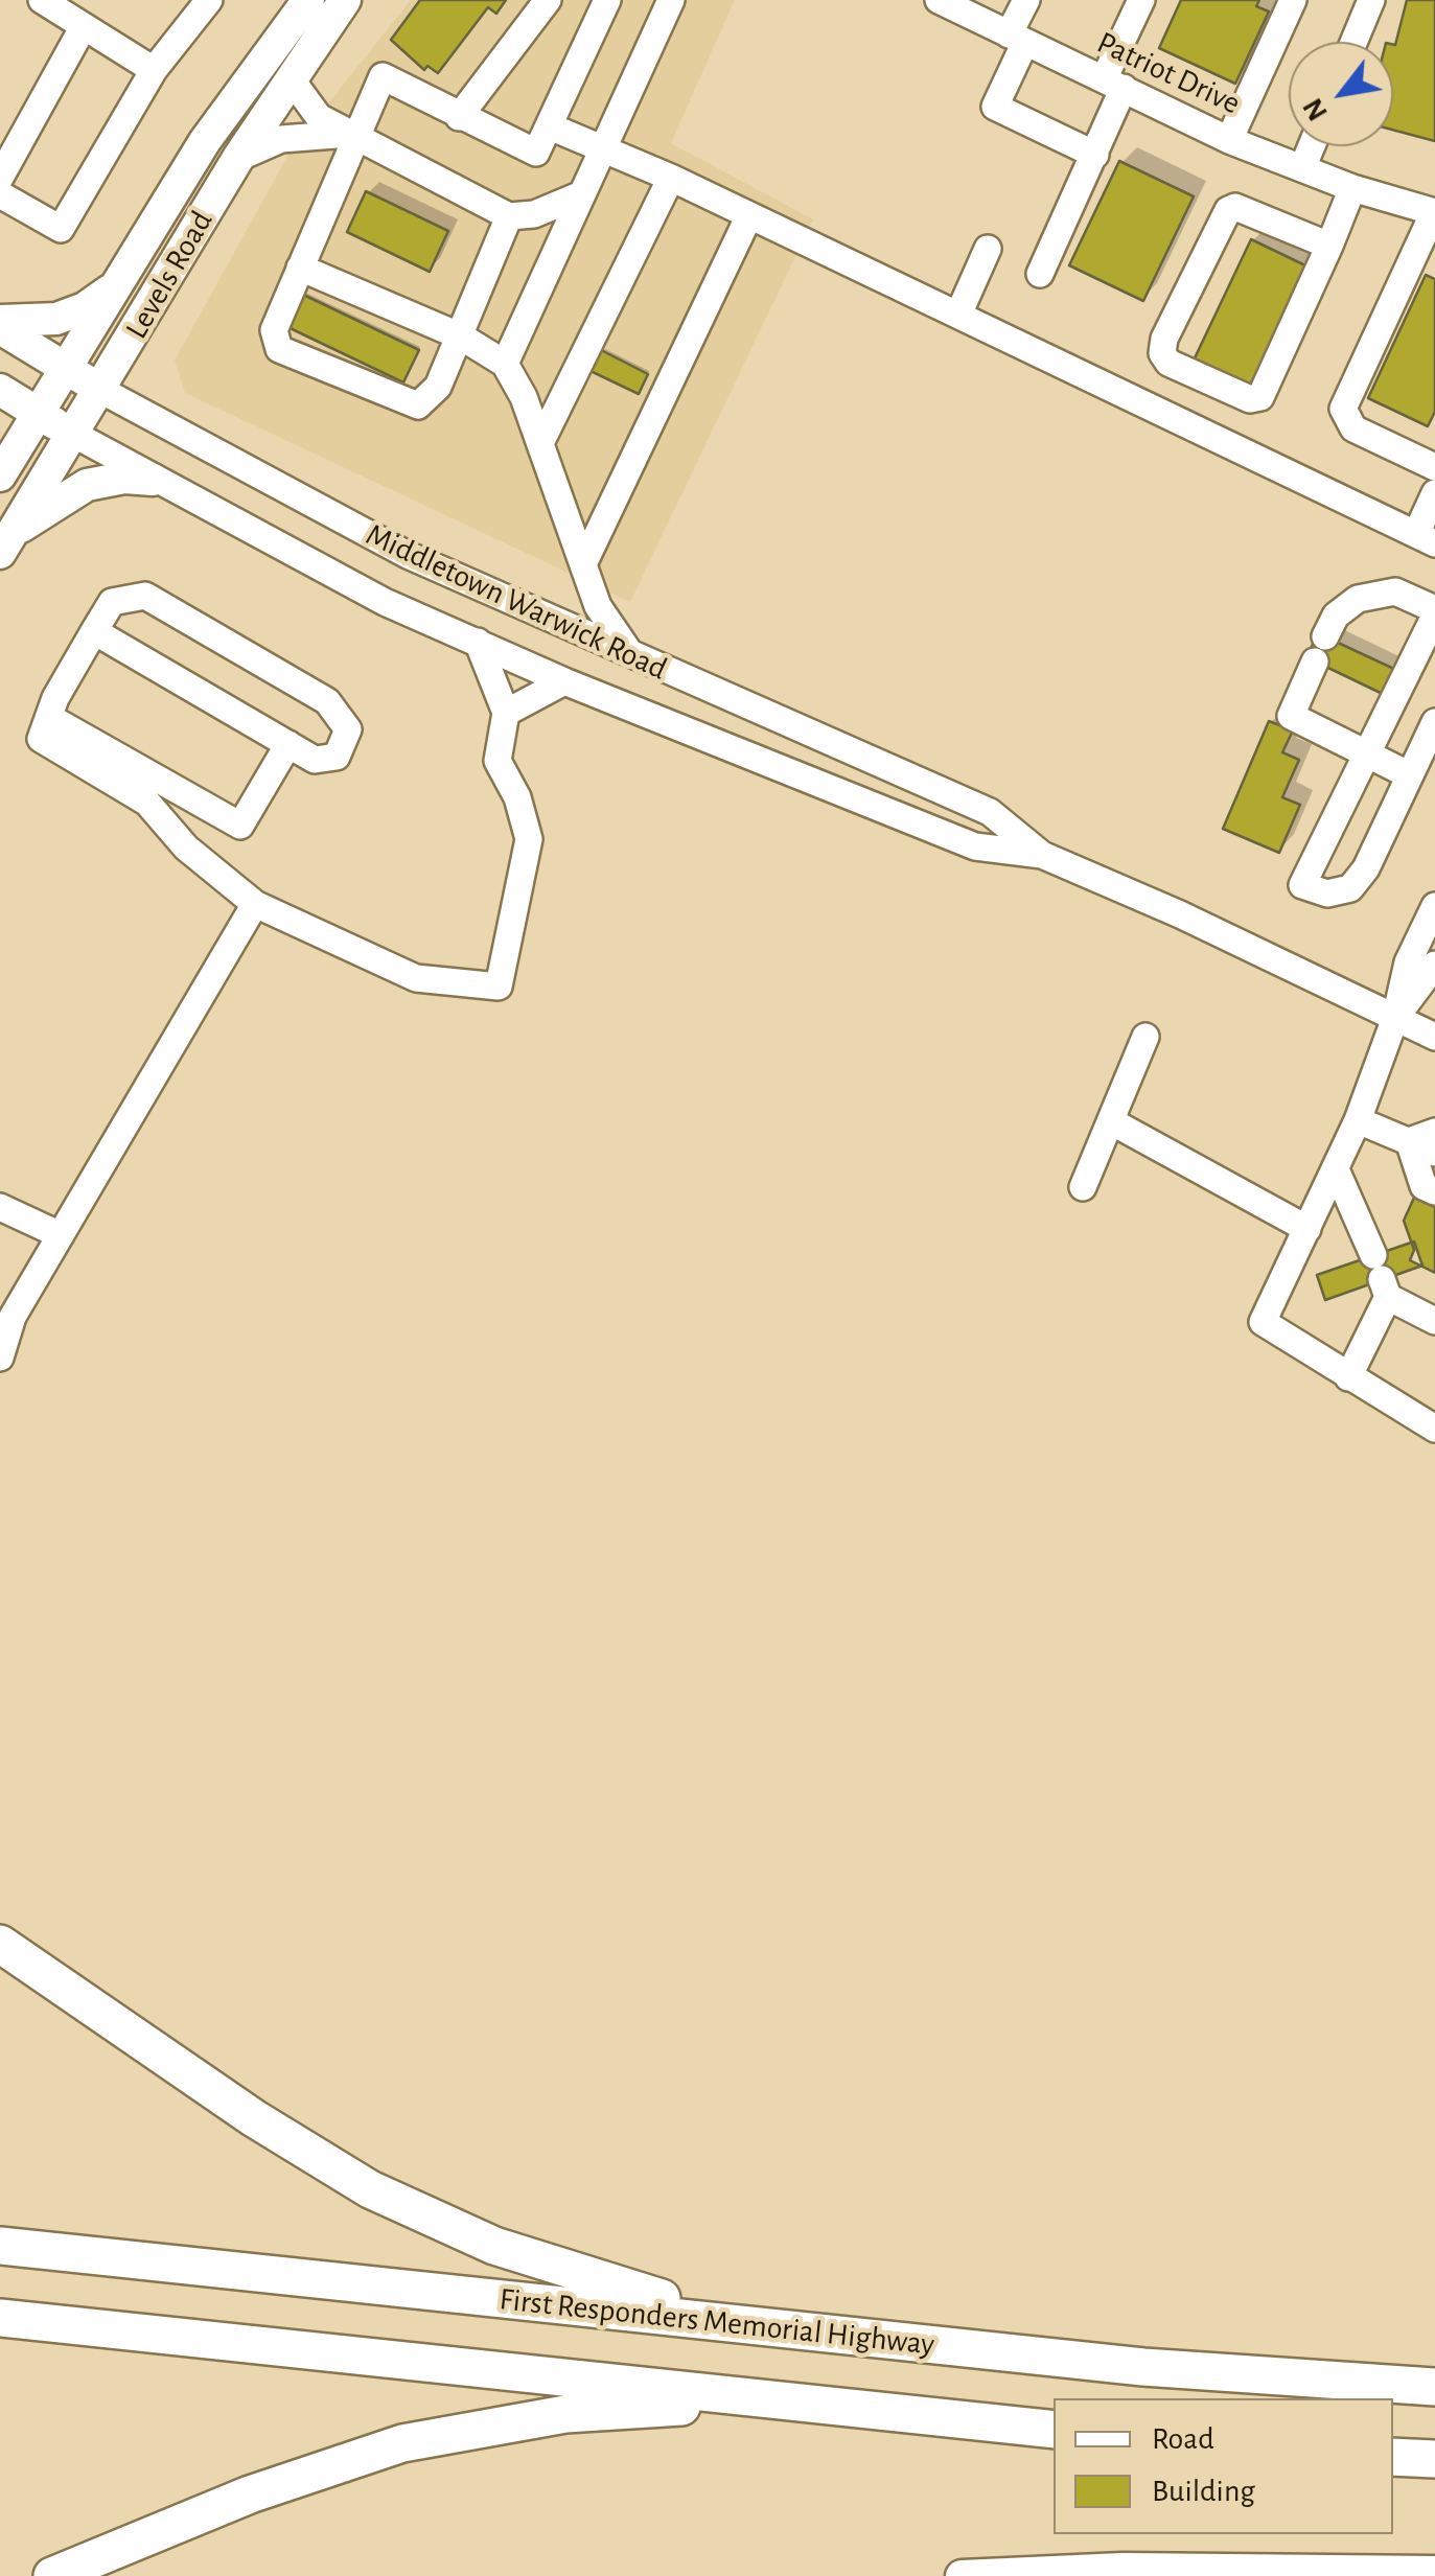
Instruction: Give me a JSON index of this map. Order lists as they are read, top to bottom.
{
  "streets": {
    "highway": ["First Responders Memorial Highway"],
    "main road": ["Levels Road", "Middletown Warwick Road"],
    "street": ["Patriot Drive"]
  },
  "crossings": [
    ["Levels Road", "Middletown Warwick Road"]
  ],
  "legend": ["Road", "Building"],
  "north": "bottom left"
}
